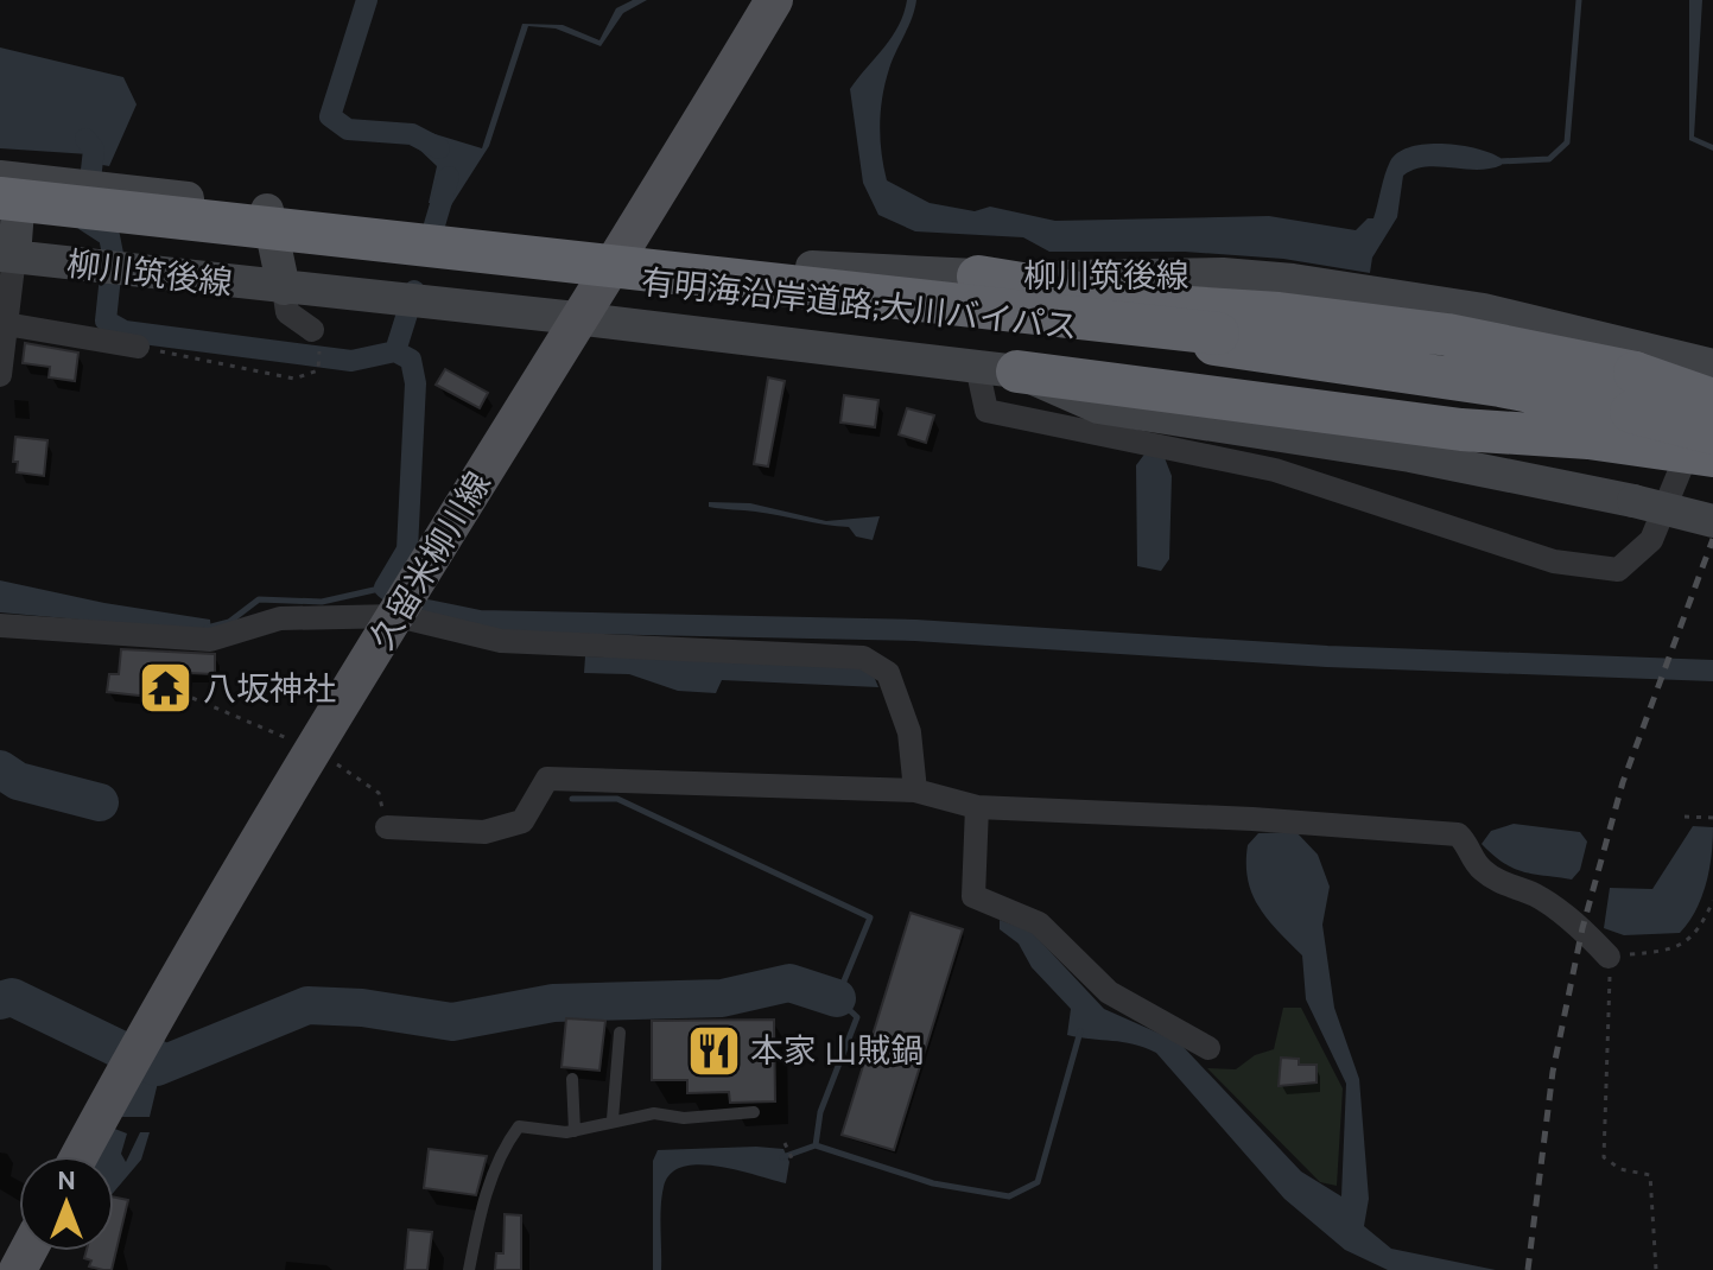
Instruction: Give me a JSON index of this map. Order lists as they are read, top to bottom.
{
  "streets": {
    "highway": ["有明海沿岸道路;大川バイパス"],
    "main road": ["柳川筑後線", "久留米柳川線"]
  },
  "crossings": [
    ["柳川筑後線", "有明海沿岸道路;大川バイパス"],
    ["柳川筑後線", "久留米柳川線"]
  ],
  "places": {
    "temple": ["八坂神社"],
    "restaurant": ["本家 山賊鍋"]
  },
  "north": "top"
}
